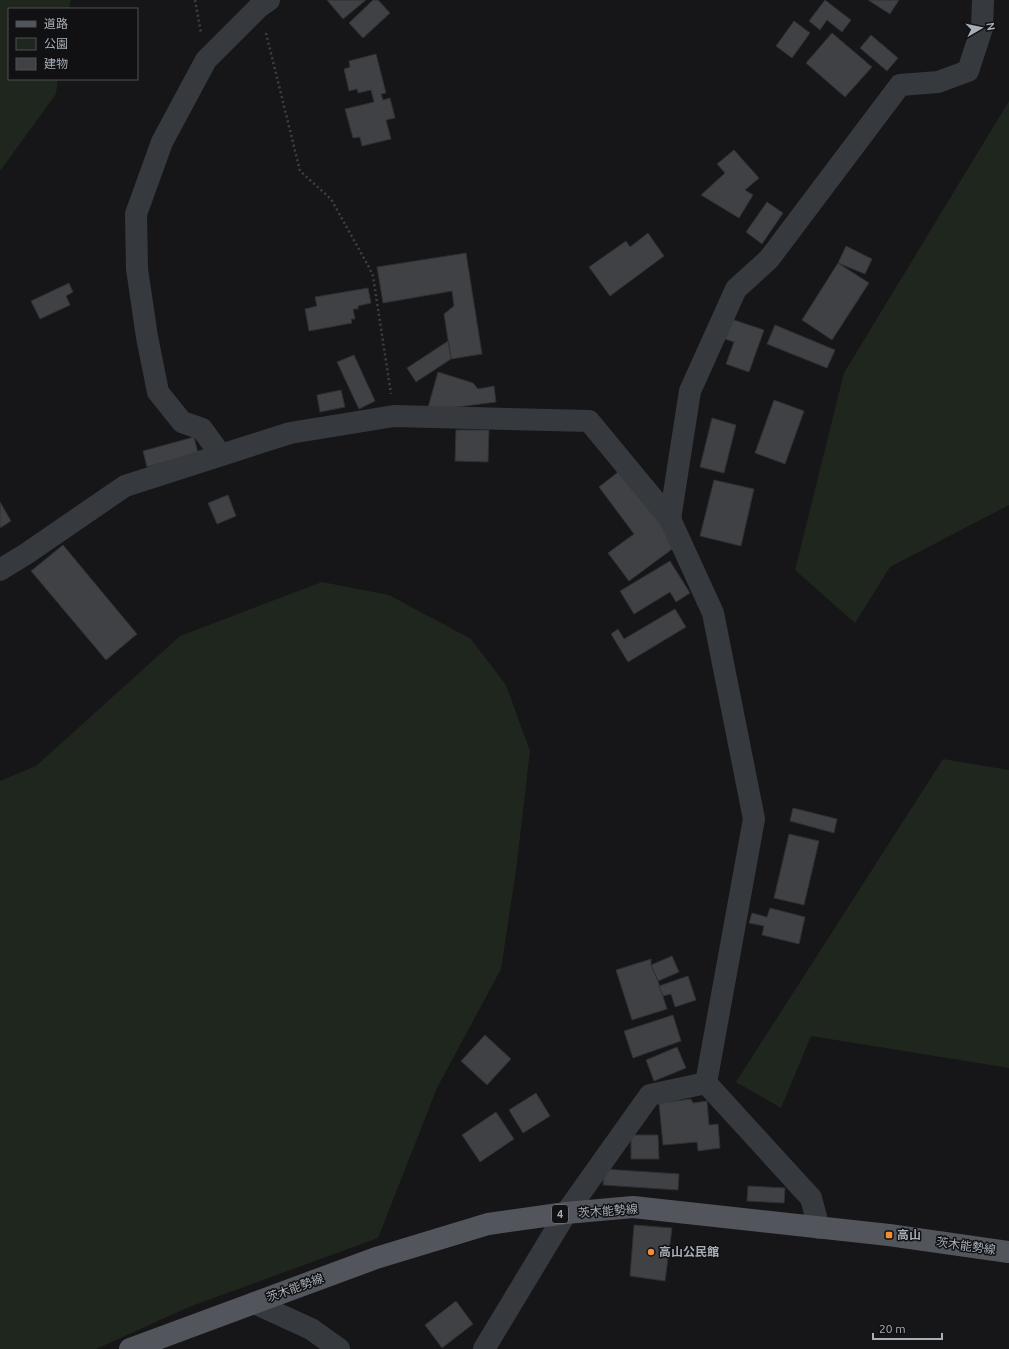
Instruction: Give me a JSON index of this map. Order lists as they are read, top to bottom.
{
  "streets": {
    "main road": ["茨木能勢線", "4"]
  },
  "places": {
    "transit": ["高山"],
    "other": ["高山公民館"]
  },
  "legend": ["道路", "公園", "建物"],
  "scale_bar": "20 m",
  "north": "right"
}
